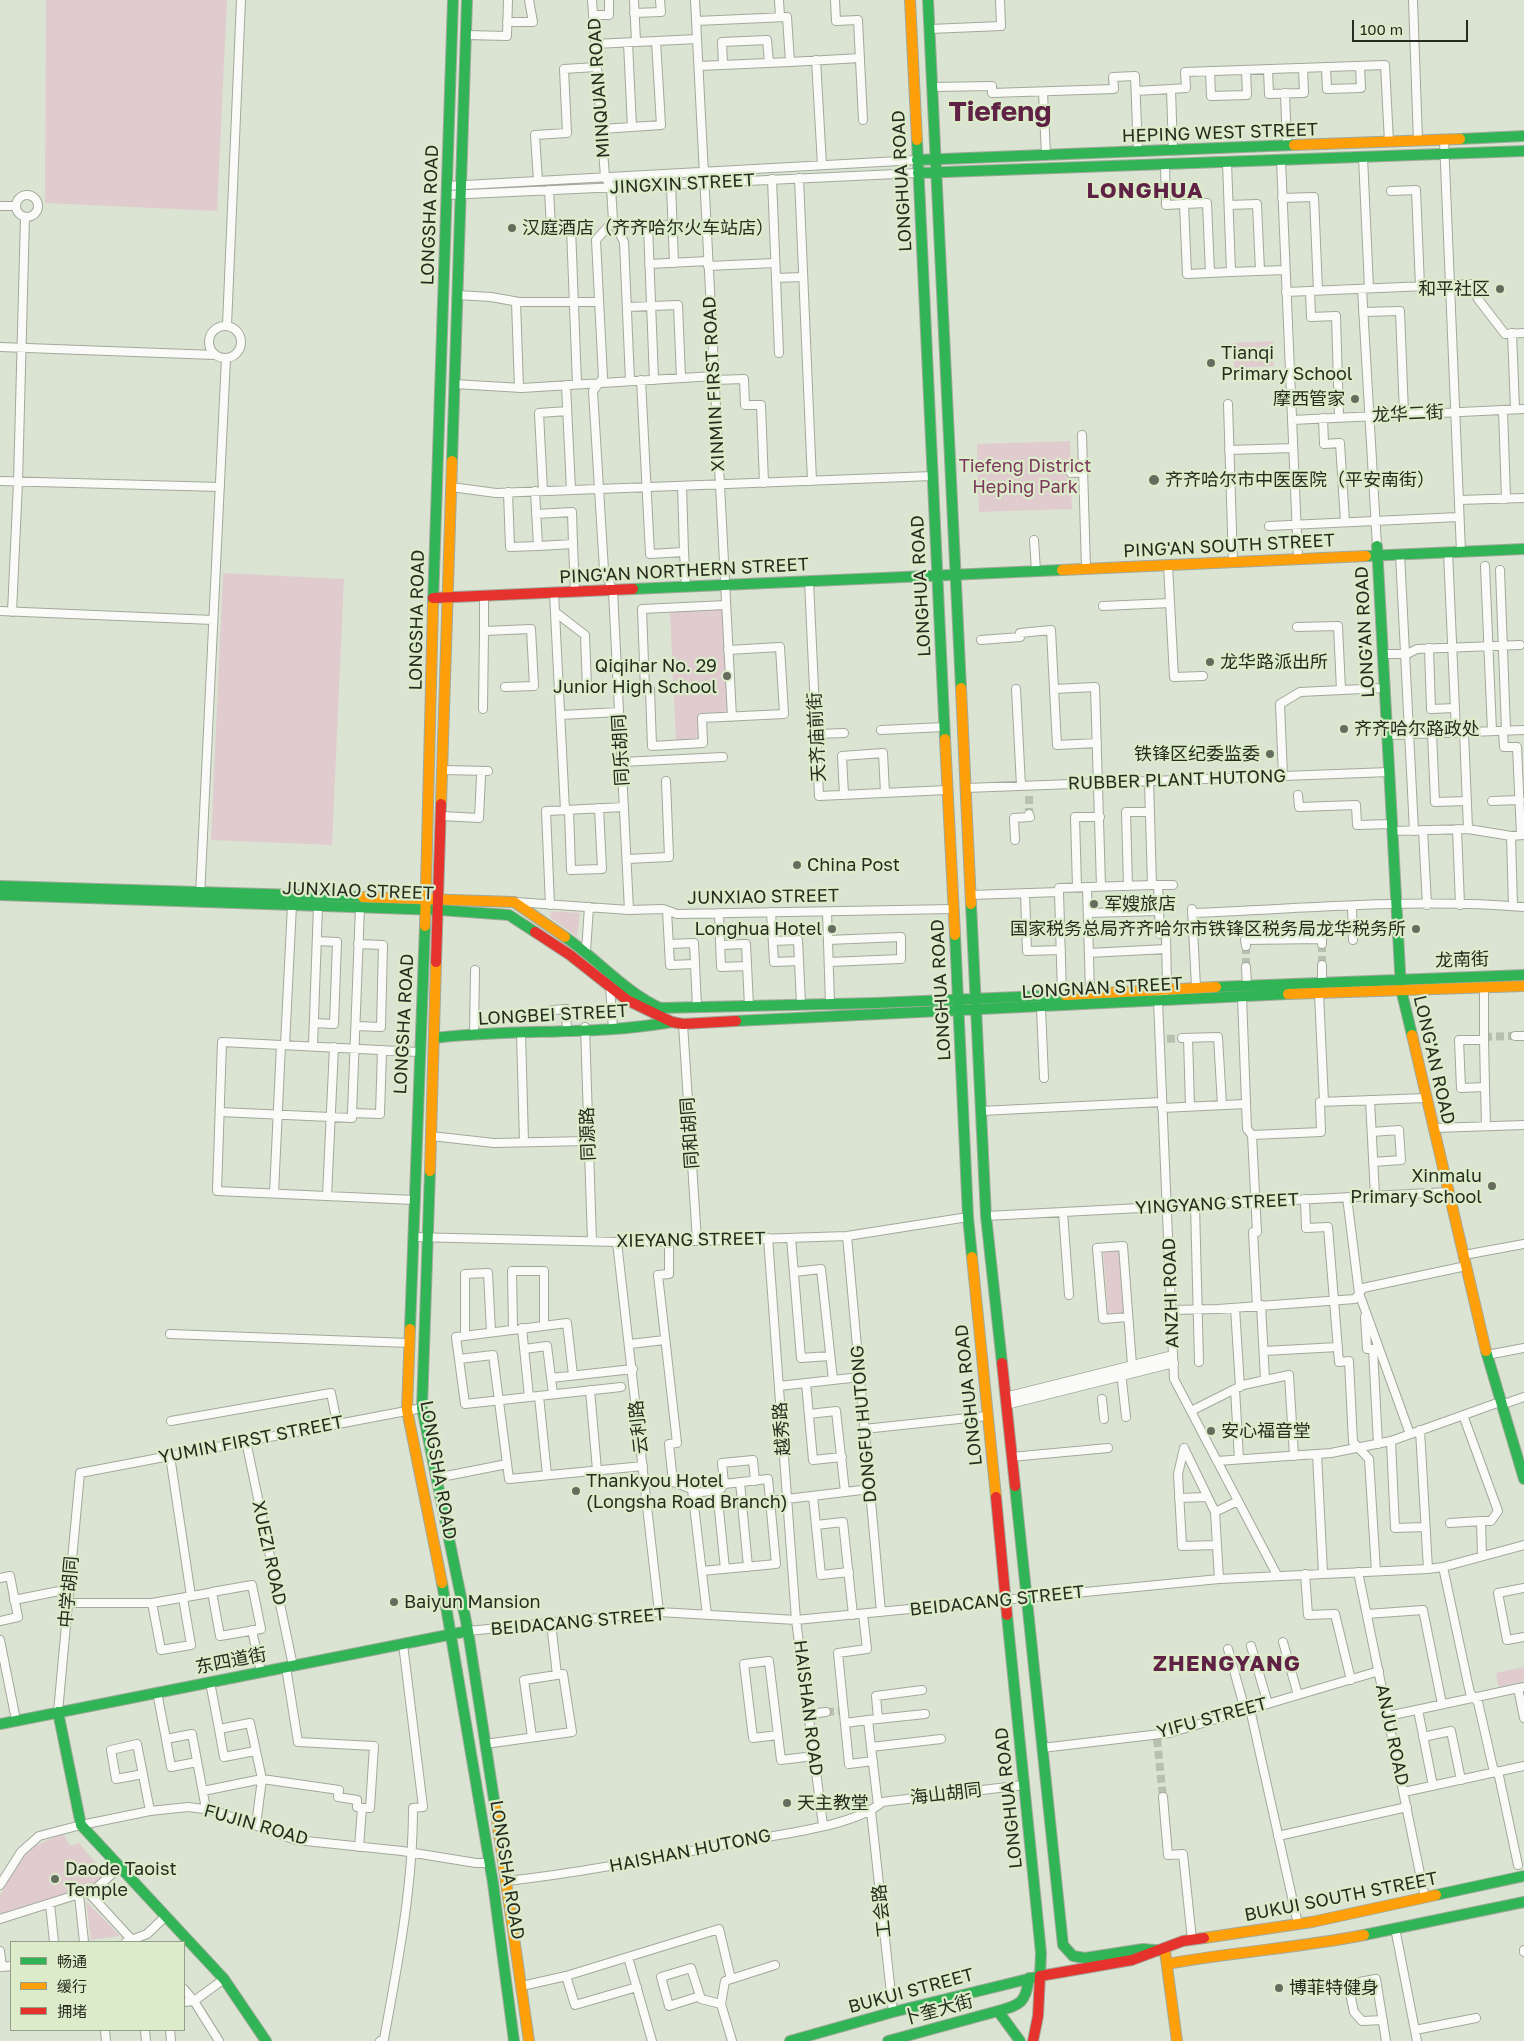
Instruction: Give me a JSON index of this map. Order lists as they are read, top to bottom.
{
  "streets": {
    "main road": [
      "HEPING WEST STREET",
      "LONGHUA ROAD",
      "LONGSHA ROAD",
      "PING'AN SOUTH STREET",
      "PING'AN NORTHERN STREET",
      "LONG'AN ROAD",
      "JUNXIAO STREET",
      "龙南街",
      "LONGNAN STREET",
      "LONGBEI STREET",
      "东四道街",
      "BUKUI SOUTH STREET",
      "BUKUI STREET",
      "卜奎大街"
    ],
    "street": [
      "MINQUAN ROAD",
      "JINGXIN STREET",
      "XINMIN FIRST ROAD",
      "龙华二街",
      "天齐庙前街",
      "同乐胡同",
      "RUBBER PLANT HUTONG",
      "同和胡同",
      "同源路",
      "YINGYANG STREET",
      "XIEYANG STREET",
      "ANZHI ROAD",
      "DONGFU HUTONG",
      "云利路",
      "越秀路",
      "YUMIN FIRST STREET",
      "XUEZI ROAD",
      "中学胡同",
      "BEIDACANG STREET",
      "HAISHAN ROAD",
      "YIFU STREET",
      "ANJU ROAD",
      "海山胡同",
      "FUJIN ROAD",
      "HAISHAN HUTONG",
      "工会路"
    ]
  },
  "crossings": [
    ["MINQUAN ROAD", "JINGXIN STREET"],
    ["HEPING WEST STREET", "LONGHUA ROAD"],
    ["HEPING WEST STREET", "JINGXIN STREET"],
    ["LONGHUA ROAD", "JINGXIN STREET"],
    ["LONGHUA ROAD", "PING'AN SOUTH STREET"],
    ["LONGHUA ROAD", "PING'AN NORTHERN STREET"],
    ["LONGHUA ROAD", "天齐庙前街"],
    ["LONGHUA ROAD", "RUBBER PLANT HUTONG"],
    ["LONGHUA ROAD", "JUNXIAO STREET"],
    ["LONGHUA ROAD", "LONGNAN STREET"],
    ["LONGHUA ROAD", "YINGYANG STREET"],
    ["LONGHUA ROAD", "XIEYANG STREET"],
    ["LONGHUA ROAD", "BEIDACANG STREET"],
    ["LONGHUA ROAD", "YIFU STREET"],
    ["LONGHUA ROAD", "海山胡同"],
    ["LONGHUA ROAD", "BUKUI SOUTH STREET"],
    ["LONGHUA ROAD", "BUKUI STREET"],
    ["JINGXIN STREET", "LONGSHA ROAD"],
    ["JINGXIN STREET", "XINMIN FIRST ROAD"],
    ["LONGSHA ROAD", "PING'AN NORTHERN STREET"],
    ["LONGSHA ROAD", "JUNXIAO STREET"],
    ["LONGSHA ROAD", "LONGBEI STREET"],
    ["LONGSHA ROAD", "XIEYANG STREET"],
    ["LONGSHA ROAD", "YUMIN FIRST STREET"],
    ["LONGSHA ROAD", "BEIDACANG STREET"],
    ["LONGSHA ROAD", "东四道街"],
    ["LONGSHA ROAD", "FUJIN ROAD"],
    ["LONGSHA ROAD", "HAISHAN HUTONG"],
    ["XINMIN FIRST ROAD", "PING'AN NORTHERN STREET"],
    ["PING'AN SOUTH STREET", "PING'AN NORTHERN STREET"],
    ["PING'AN SOUTH STREET", "LONG'AN ROAD"],
    ["PING'AN NORTHERN STREET", "天齐庙前街"],
    ["PING'AN NORTHERN STREET", "同乐胡同"],
    ["LONG'AN ROAD", "RUBBER PLANT HUTONG"],
    ["LONG'AN ROAD", "龙南街"],
    ["LONG'AN ROAD", "LONGNAN STREET"],
    ["LONG'AN ROAD", "YINGYANG STREET"],
    ["同乐胡同", "JUNXIAO STREET"],
    ["JUNXIAO STREET", "LONGNAN STREET"],
    ["JUNXIAO STREET", "LONGBEI STREET"],
    ["JUNXIAO STREET", "同和胡同"],
    ["龙南街", "LONGNAN STREET"],
    ["LONGNAN STREET", "同和胡同"],
    ["LONGNAN STREET", "ANZHI ROAD"],
    ["LONGBEI STREET", "同源路"],
    ["同和胡同", "XIEYANG STREET"],
    ["同源路", "XIEYANG STREET"],
    ["YINGYANG STREET", "ANZHI ROAD"],
    ["XIEYANG STREET", "DONGFU HUTONG"],
    ["XIEYANG STREET", "云利路"],
    ["XIEYANG STREET", "越秀路"],
    ["ANZHI ROAD", "BEIDACANG STREET"],
    ["DONGFU HUTONG", "BEIDACANG STREET"],
    ["云利路", "BEIDACANG STREET"],
    ["越秀路", "BEIDACANG STREET"],
    ["越秀路", "HAISHAN ROAD"],
    ["YUMIN FIRST STREET", "XUEZI ROAD"],
    ["YUMIN FIRST STREET", "中学胡同"],
    ["XUEZI ROAD", "东四道街"],
    ["中学胡同", "东四道街"],
    ["BEIDACANG STREET", "东四道街"],
    ["BEIDACANG STREET", "HAISHAN ROAD"],
    ["BEIDACANG STREET", "ANJU ROAD"],
    ["HAISHAN ROAD", "HAISHAN HUTONG"],
    ["YIFU STREET", "ANJU ROAD"],
    ["ANJU ROAD", "BUKUI SOUTH STREET"],
    ["海山胡同", "HAISHAN HUTONG"],
    ["海山胡同", "工会路"],
    ["HAISHAN HUTONG", "工会路"],
    ["工会路", "BUKUI STREET"],
    ["BUKUI STREET", "卜奎大街"]
  ],
  "districts": ["Tiefeng", "LONGHUA", "ZHENGYANG"],
  "parks": ["Tiefeng District Heping Park"],
  "places": [
    "汉庭酒店（齐齐哈尔火车站店）",
    "和平社区",
    "Tianqi Primary School",
    "摩西管家",
    "齐齐哈尔市中医医院（平安南街）",
    "龙华路派出所",
    "Qiqihar No. 29 Junior High School",
    "齐齐哈尔路政处",
    "铁锋区纪委监委",
    "China Post",
    "军嫂旅店",
    "Longhua Hotel",
    "国家税务总局齐齐哈尔市铁锋区税务局龙华税务所",
    "Xinmalu Primary School",
    "安心福音堂",
    "Thankyou Hotel (Longsha Road Branch)",
    "Baiyun Mansion",
    "天主教堂",
    "Daode Taoist Temple",
    "博菲特健身"
  ],
  "legend": ["畅通", "缓行", "拥堵"],
  "scale_bar": "100 m"
}
